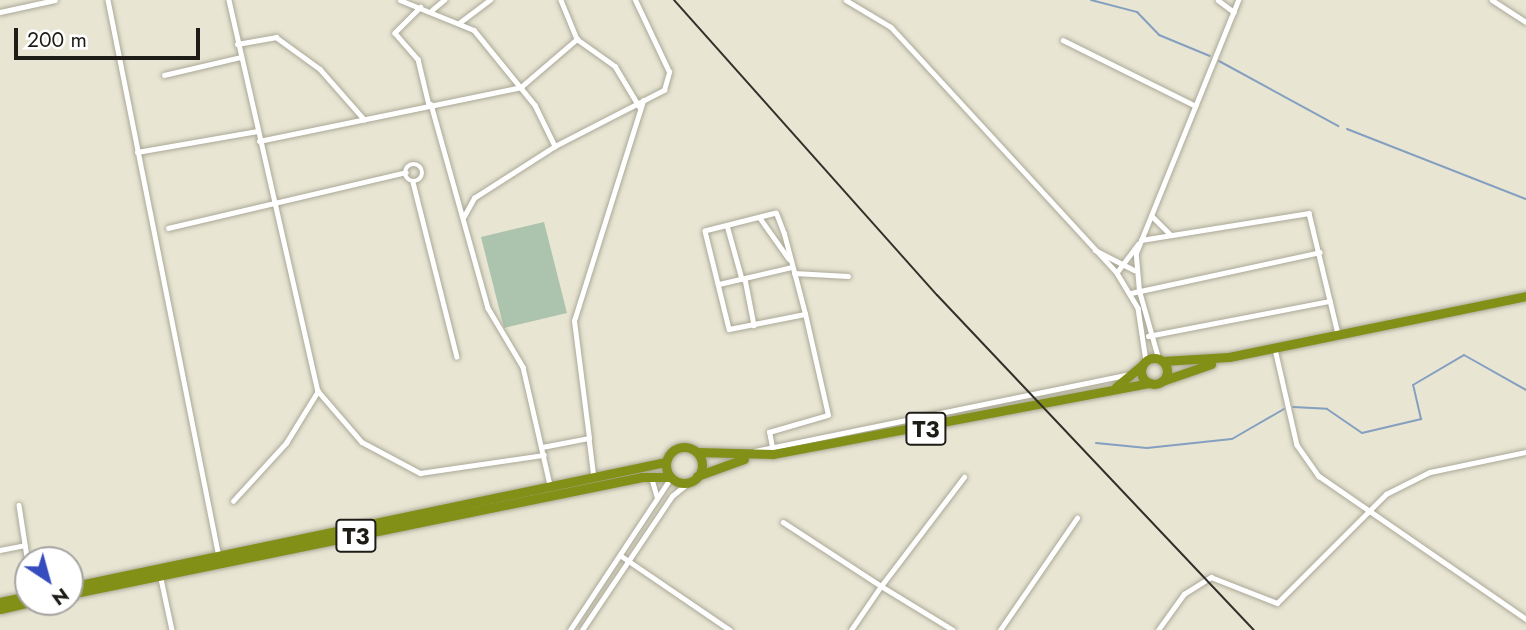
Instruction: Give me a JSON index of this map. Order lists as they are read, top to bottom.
{
  "streets": {
    "highway": ["T3"]
  },
  "scale_bar": "200 m",
  "north": "bottom right"
}
